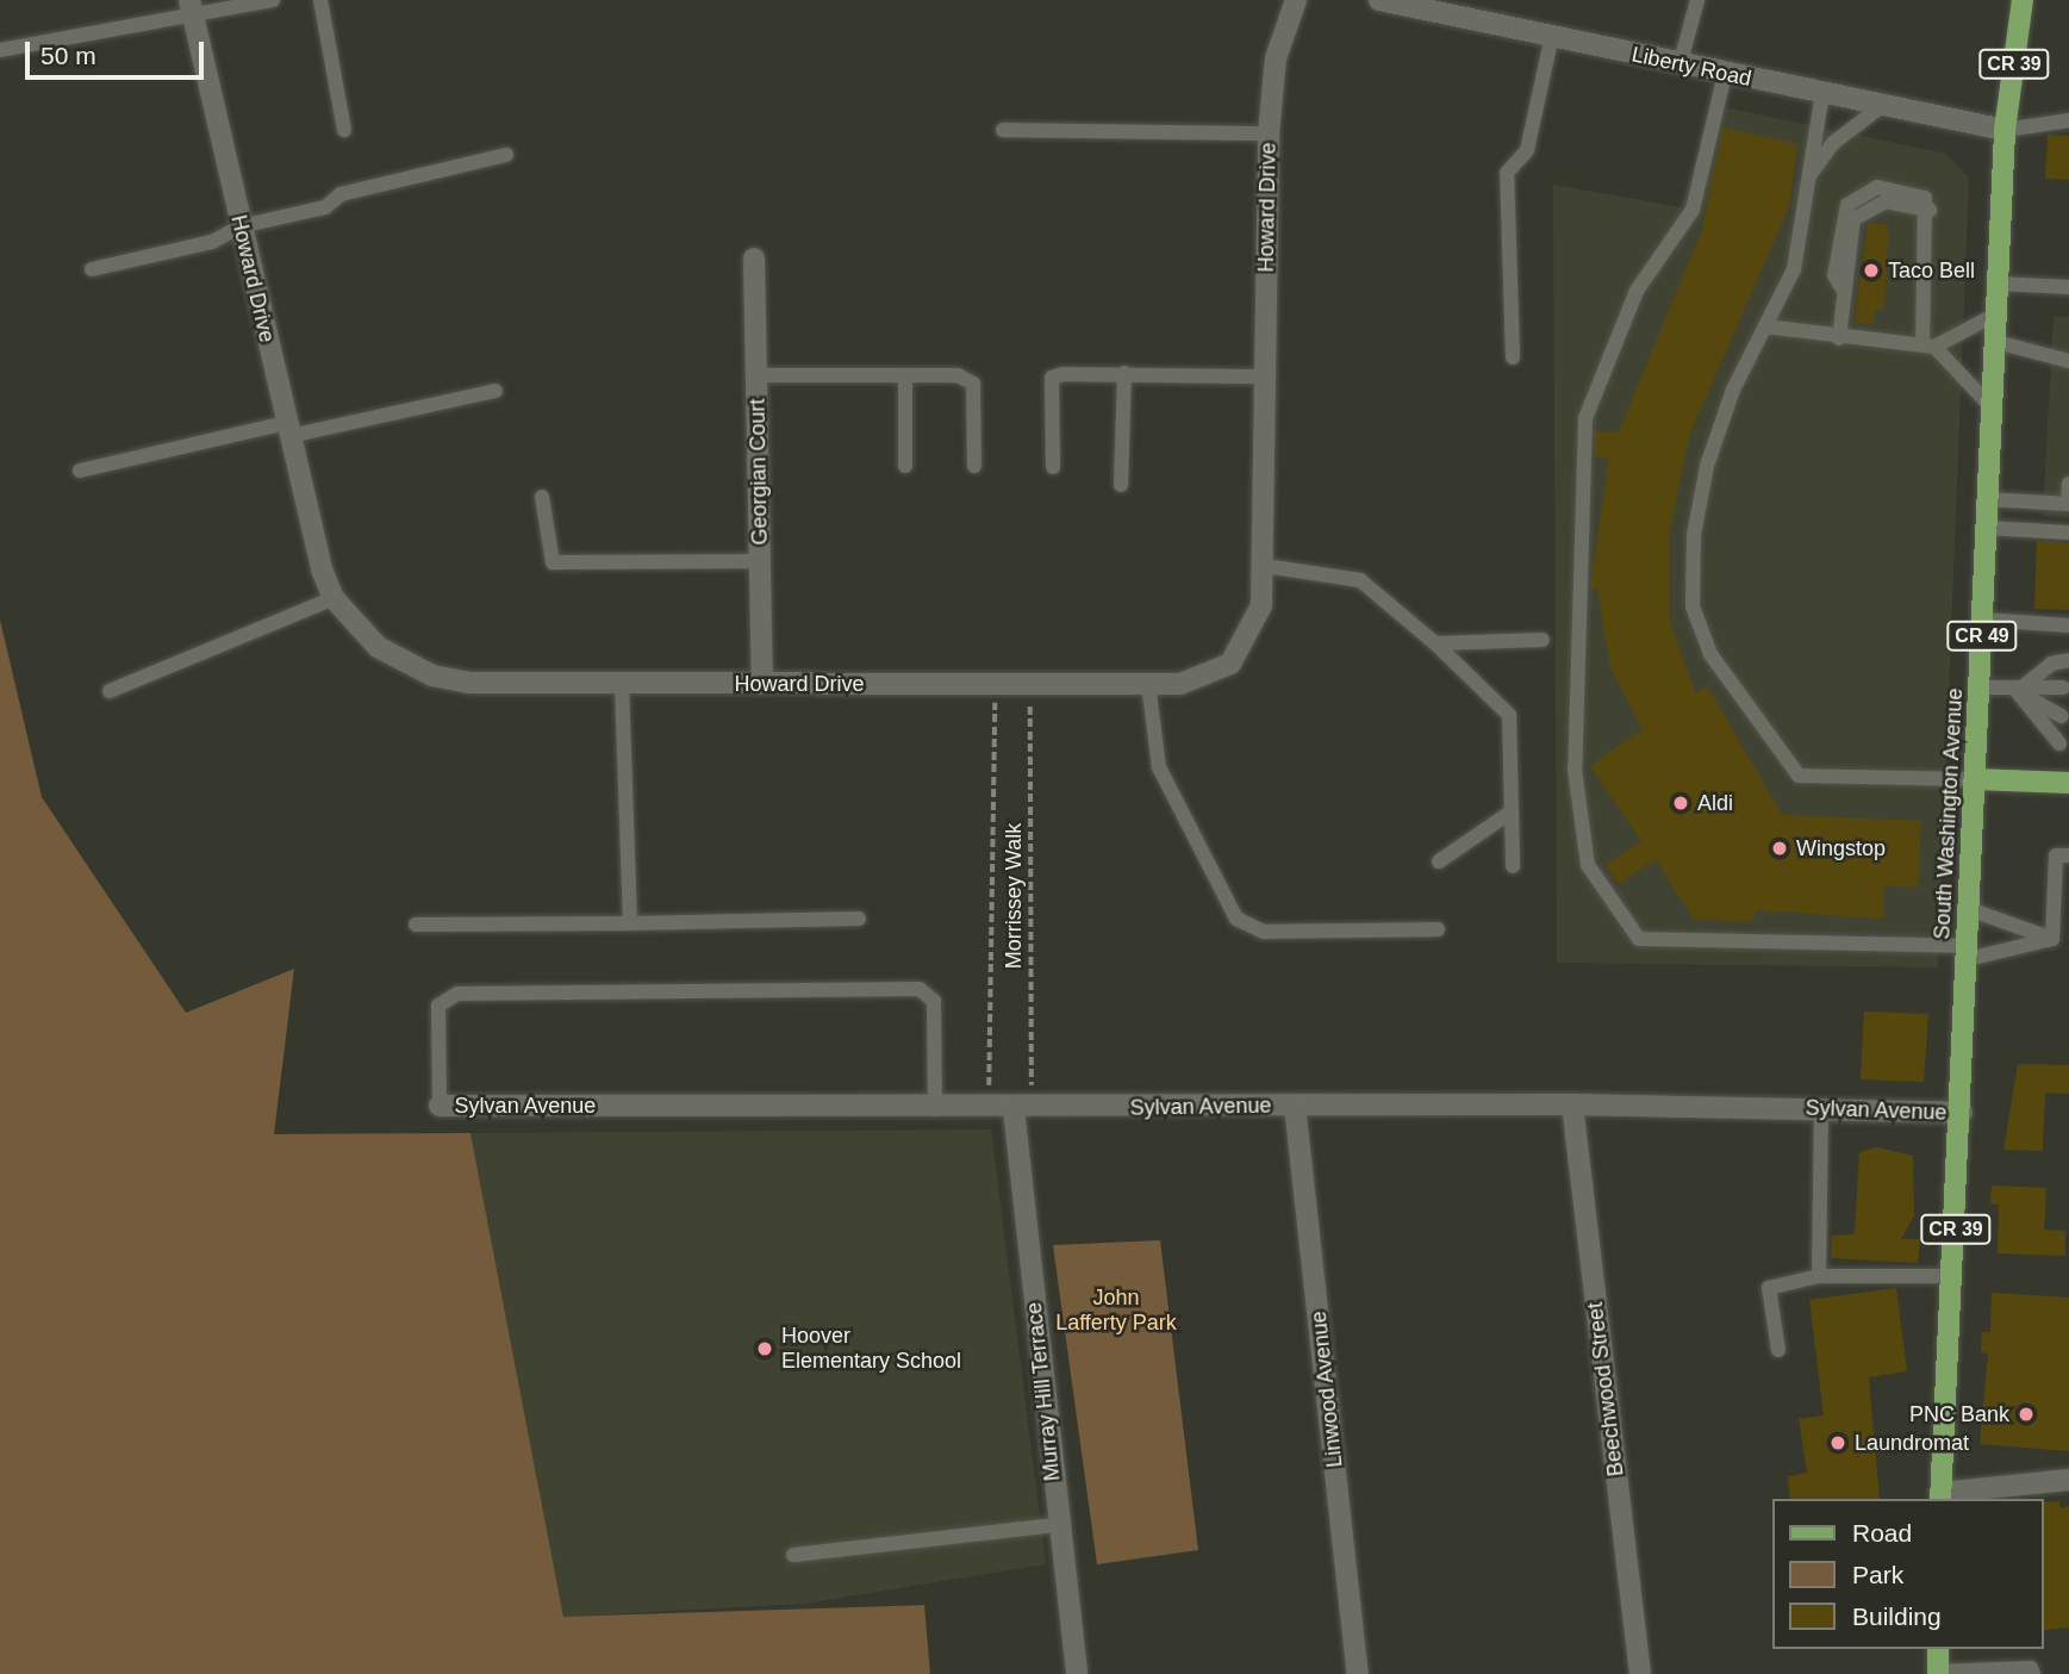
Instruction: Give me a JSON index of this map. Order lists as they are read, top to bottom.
{
  "streets": {
    "main road": ["CR 39", "CR 49", "South Washington Avenue"],
    "street": [
      "Liberty Road",
      "Howard Drive",
      "Georgian Court",
      "Sylvan Avenue",
      "Linwood Avenue",
      "Beechwood Street",
      "Murray Hill Terrace"
    ],
    "path": ["Morrissey Walk"]
  },
  "crossings": [
    ["CR 39", "Liberty Road"],
    ["CR 39", "South Washington Avenue"],
    ["Liberty Road", "South Washington Avenue"],
    ["Howard Drive", "Georgian Court"],
    ["Howard Drive", "Morrissey Walk"],
    ["South Washington Avenue", "Sylvan Avenue"],
    ["Morrissey Walk", "Sylvan Avenue"],
    ["Morrissey Walk", "Murray Hill Terrace"],
    ["Sylvan Avenue", "Linwood Avenue"],
    ["Sylvan Avenue", "Beechwood Street"],
    ["Sylvan Avenue", "Murray Hill Terrace"]
  ],
  "parks": ["John Lafferty Park"],
  "places": [
    "Taco Bell",
    "Aldi",
    "Wingstop",
    "Hoover Elementary School",
    "PNC Bank",
    "Laundromat"
  ],
  "legend": ["Road", "Park", "Building"],
  "scale_bar": "50 m"
}
